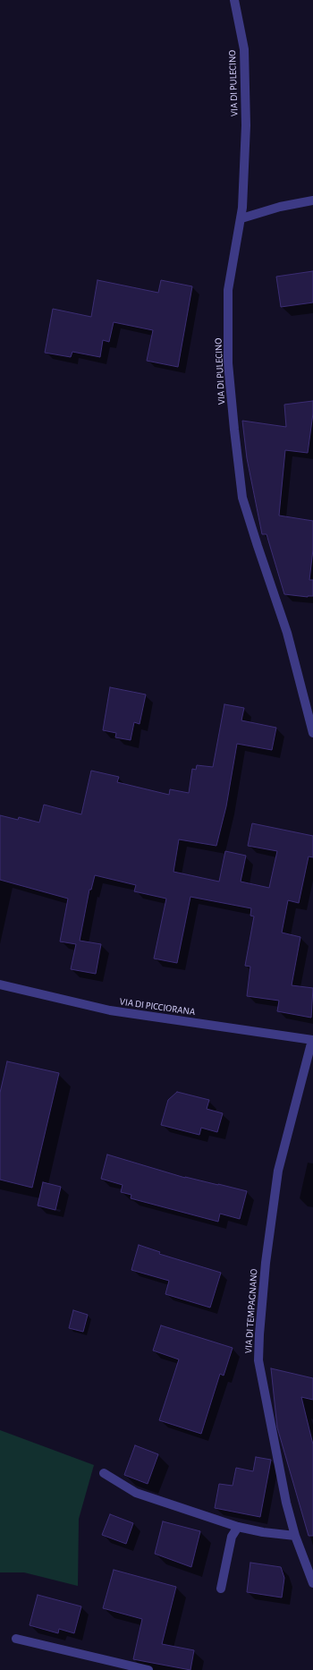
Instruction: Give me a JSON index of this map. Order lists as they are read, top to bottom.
{
  "streets": {
    "street": ["VIA DI PULECINO", "VIA DI PICCIORANA", "VIA DI TEMPAGNANO"]
  },
  "crossings": [
    ["VIA DI PICCIORANA", "VIA DI TEMPAGNANO"]
  ]
}
